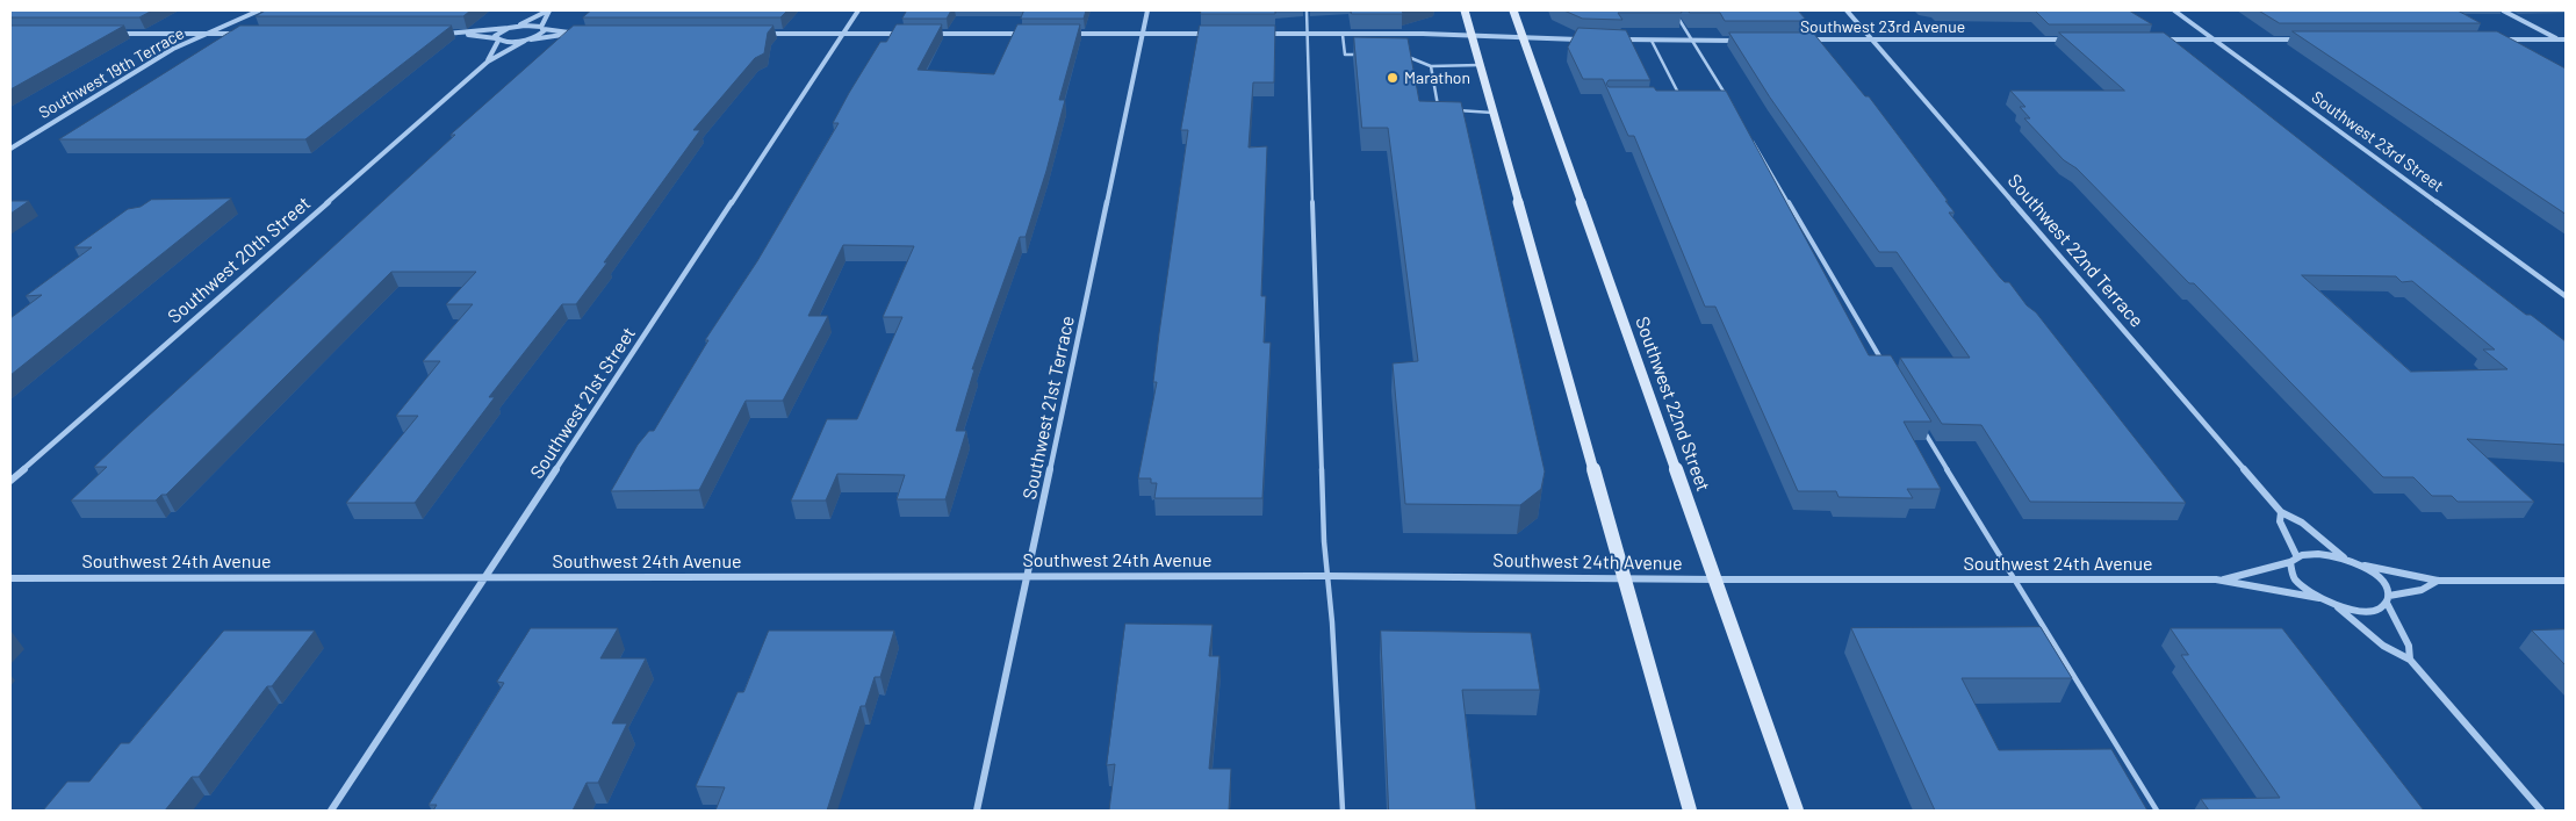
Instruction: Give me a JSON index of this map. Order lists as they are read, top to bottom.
{
  "streets": {
    "main road": ["Southwest 22nd Street"],
    "street": [
      "Southwest 23rd Avenue",
      "Southwest 19th Terrace",
      "Southwest 23rd Street",
      "Southwest 22nd Terrace",
      "Southwest 20th Street",
      "Southwest 21st Street",
      "Southwest 21st Terrace",
      "Southwest 24th Avenue"
    ]
  },
  "crossings": [
    ["Southwest 23rd Avenue", "Southwest 22nd Terrace"],
    ["Southwest 22nd Terrace", "Southwest 24th Avenue"],
    ["Southwest 21st Street", "Southwest 24th Avenue"],
    ["Southwest 22nd Street", "Southwest 24th Avenue"],
    ["Southwest 21st Terrace", "Southwest 24th Avenue"]
  ],
  "places": ["Marathon"]
}
